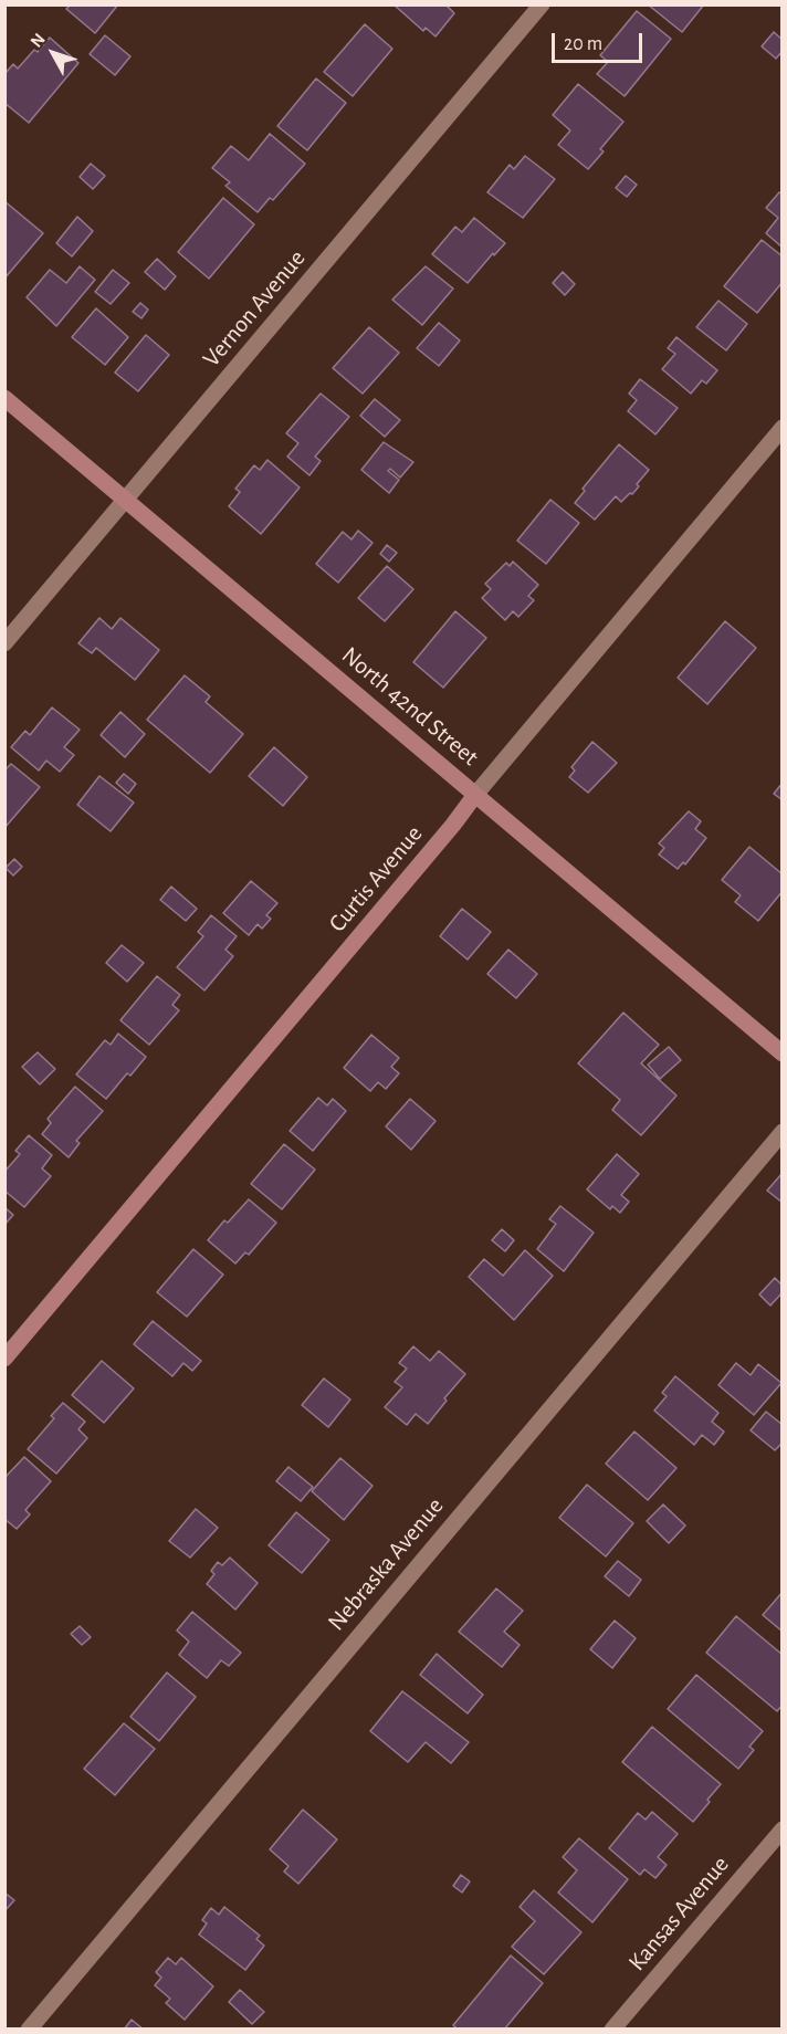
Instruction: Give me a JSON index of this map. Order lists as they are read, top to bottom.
{
  "streets": {
    "street": [
      "Vernon Avenue",
      "North 42nd Street",
      "Curtis Avenue",
      "Nebraska Avenue",
      "Kansas Avenue"
    ]
  },
  "crossings": [
    ["Vernon Avenue", "North 42nd Street"],
    ["North 42nd Street", "Curtis Avenue"]
  ],
  "scale_bar": "20 m",
  "north": "top left"
}
